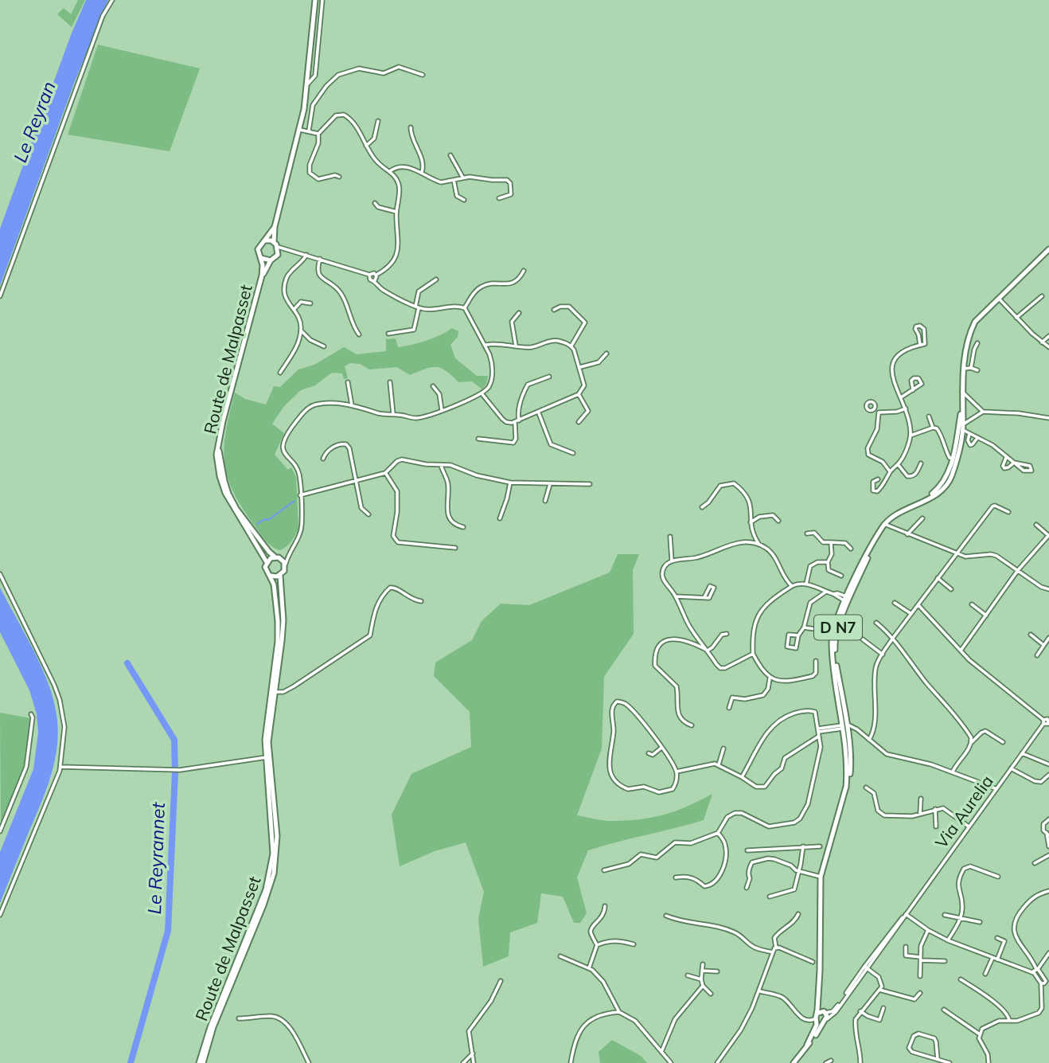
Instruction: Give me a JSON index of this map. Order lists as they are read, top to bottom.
{
  "streets": {
    "main road": ["Route de Malpasset", "D N7"],
    "street": ["Via Aurelia"]
  },
  "crossings": [
    ["D N7", "Via Aurelia"]
  ],
  "water": ["Le Reyran", "Le Reyrannet"]
}
